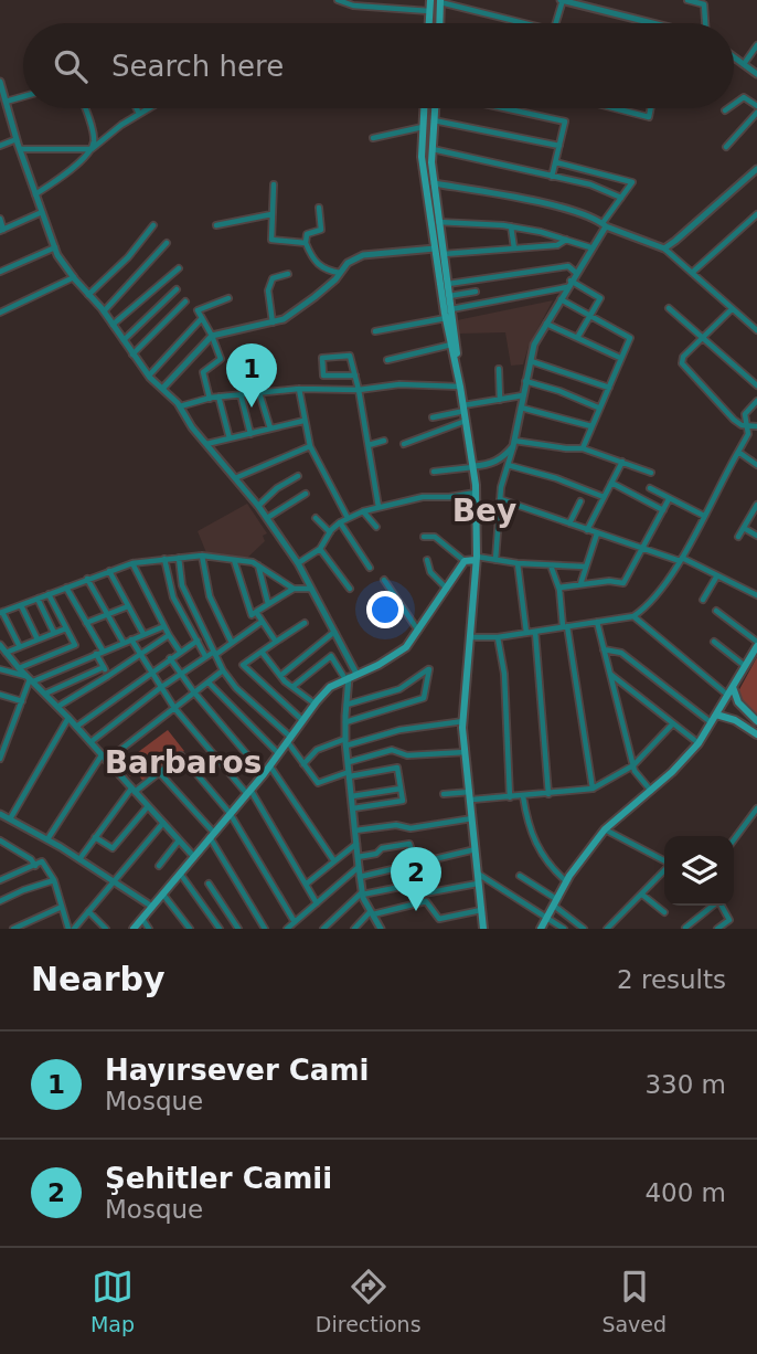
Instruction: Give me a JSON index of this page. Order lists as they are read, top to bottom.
{
  "districts": ["Bey", "Barbaros"],
  "page": {
    "search": "Search here",
    "pins": ["1", "2"],
    "heading": ["Nearby", "2 results"],
    "list": [
      {
        "mark": "1",
        "name": "Hayırsever Cami",
        "note": "Mosque",
        "value": "330 m"
      },
      {
        "mark": "2",
        "name": "Şehitler Camii",
        "note": "Mosque",
        "value": "400 m"
      }
    ],
    "nav": ["Map", "Directions", "Saved"]
  }
}
